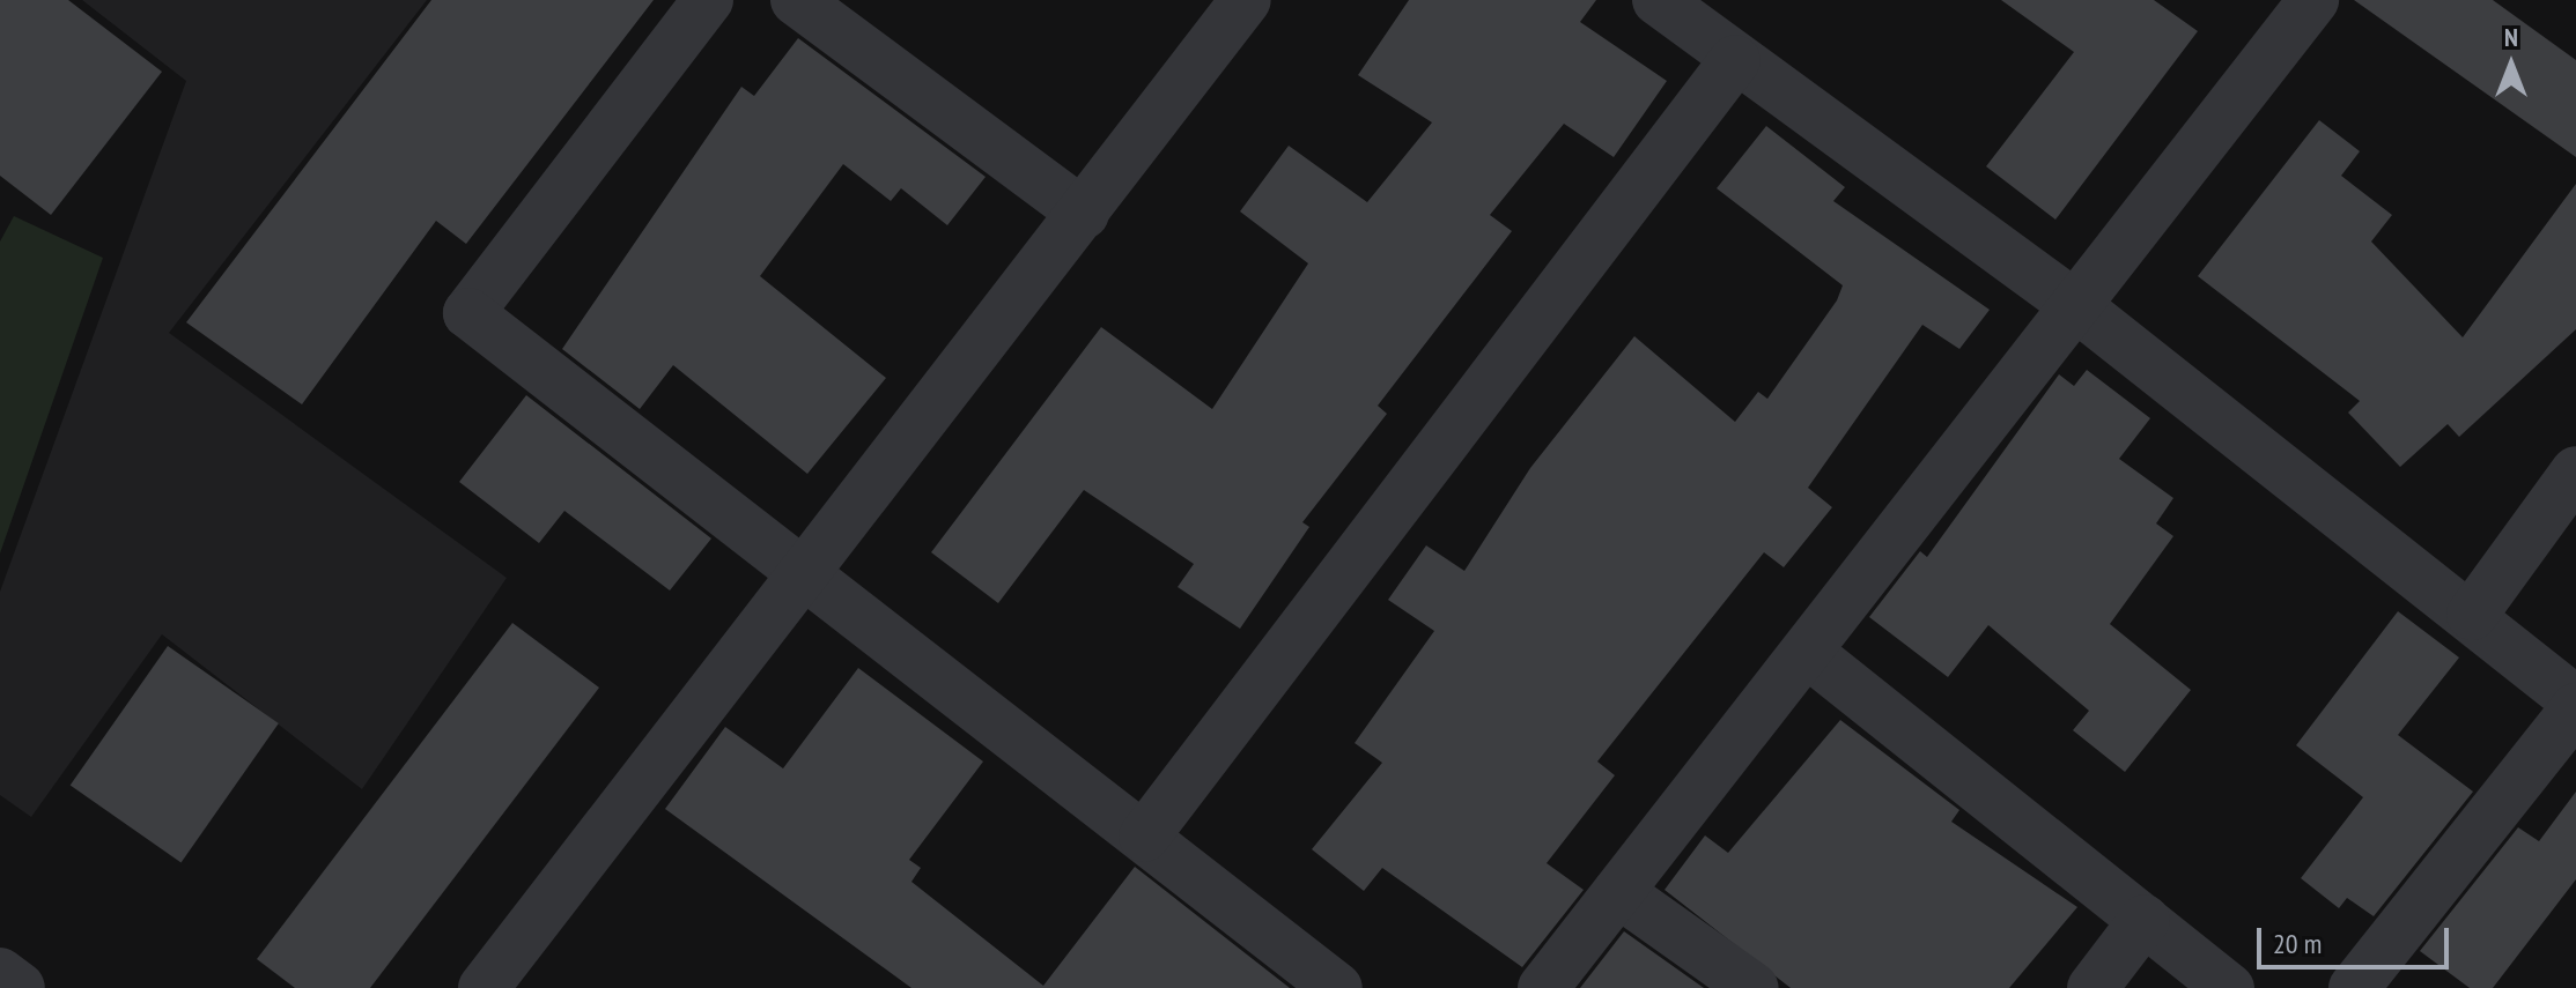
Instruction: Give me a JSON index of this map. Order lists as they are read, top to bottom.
{
  "scale_bar": "20 m",
  "north": "top"
}
